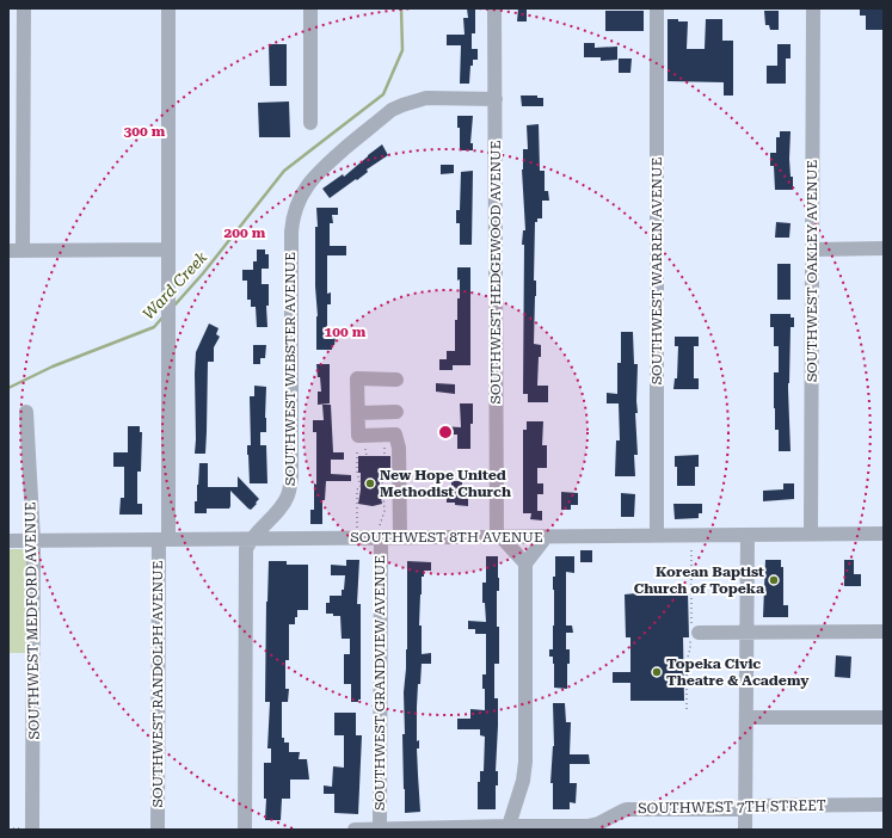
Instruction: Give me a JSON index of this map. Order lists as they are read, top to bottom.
{
  "streets": {
    "street": [
      "SOUTHWEST WARREN AVENUE",
      "SOUTHWEST OAKLEY AVENUE",
      "SOUTHWEST HEDGEWOOD AVENUE",
      "SOUTHWEST WEBSTER AVENUE",
      "SOUTHWEST 8TH AVENUE",
      "SOUTHWEST MEDFORD AVENUE",
      "SOUTHWEST GRANDVIEW AVENUE",
      "SOUTHWEST RANDOLPH AVENUE",
      "SOUTHWEST 7TH STREET"
    ]
  },
  "crossings": [
    ["SOUTHWEST WARREN AVENUE", "SOUTHWEST 8TH AVENUE"],
    ["SOUTHWEST OAKLEY AVENUE", "SOUTHWEST 8TH AVENUE"],
    ["SOUTHWEST HEDGEWOOD AVENUE", "SOUTHWEST WEBSTER AVENUE"],
    ["SOUTHWEST HEDGEWOOD AVENUE", "SOUTHWEST 8TH AVENUE"],
    ["SOUTHWEST WEBSTER AVENUE", "SOUTHWEST 8TH AVENUE"],
    ["SOUTHWEST 8TH AVENUE", "SOUTHWEST MEDFORD AVENUE"],
    ["SOUTHWEST 8TH AVENUE", "SOUTHWEST GRANDVIEW AVENUE"],
    ["SOUTHWEST 8TH AVENUE", "SOUTHWEST RANDOLPH AVENUE"],
    ["SOUTHWEST GRANDVIEW AVENUE", "SOUTHWEST 7TH STREET"]
  ],
  "water": ["Ward Creek"],
  "places": ["New Hope United Methodist Church", "Korean Baptist Church of Topeka", "Topeka Civic Theatre & Academy"],
  "rings": ["300 m", "200 m", "100 m"]
}
